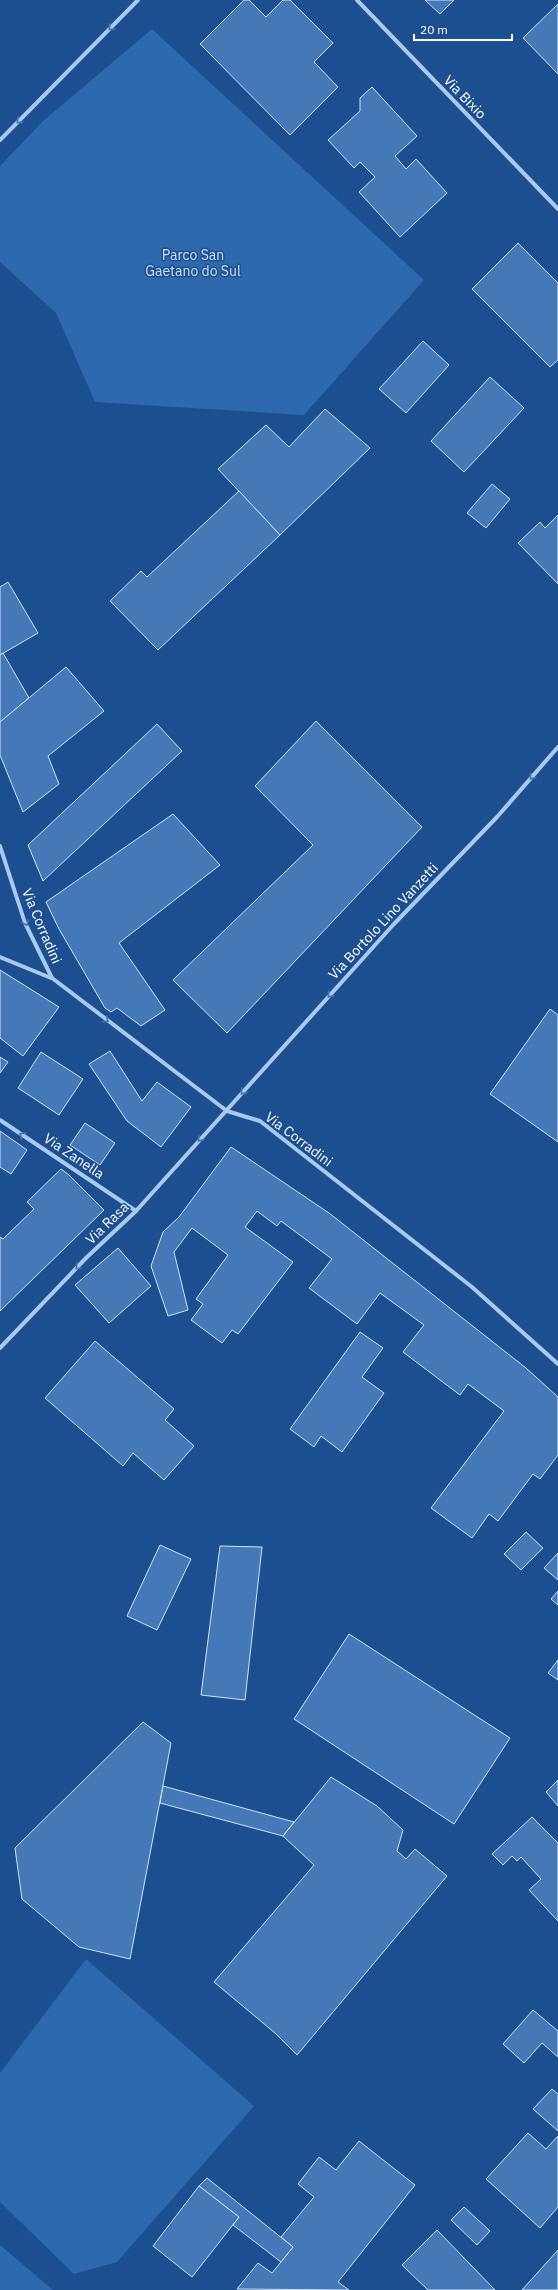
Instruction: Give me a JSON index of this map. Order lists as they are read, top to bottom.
{
  "streets": {
    "street": [
      "Via Bixio",
      "Via Bortolo Lino Vanzetti",
      "Via Corradini",
      "Via Zanella",
      "Via Rasa"
    ]
  },
  "crossings": [
    ["Via Bortolo Lino Vanzetti", "Via Corradini"],
    ["Via Bortolo Lino Vanzetti", "Via Rasa"],
    ["Via Corradini", "Via Rasa"],
    ["Via Zanella", "Via Rasa"]
  ],
  "one_way": [
    "Via Bortolo Lino Vanzetti",
    "Via Corradini",
    "Via Zanella",
    "Via Rasa"
  ],
  "parks": ["Parco San Gaetano do Sul"],
  "scale_bar": "20 m"
}
